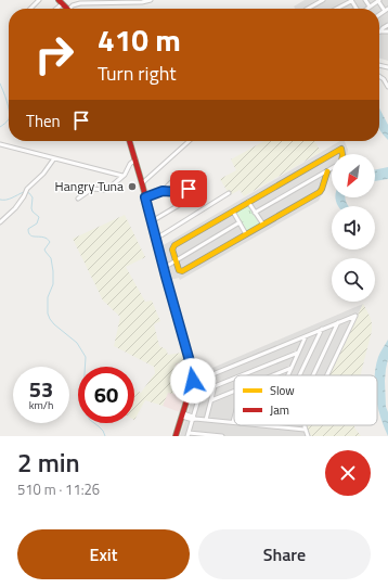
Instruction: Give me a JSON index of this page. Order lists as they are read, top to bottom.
{
  "places": ["Hangry Tuna"],
  "legend": ["Slow", "Jam"],
  "north": "bottom left",
  "page": {
    "turn": ["410 m", "Turn right"],
    "then": "Then",
    "speed": "53 km/h",
    "limit": "60",
    "heading": ["2 min", "510 m · 11:26"],
    "buttons": ["Exit", "Share"]
  }
}
